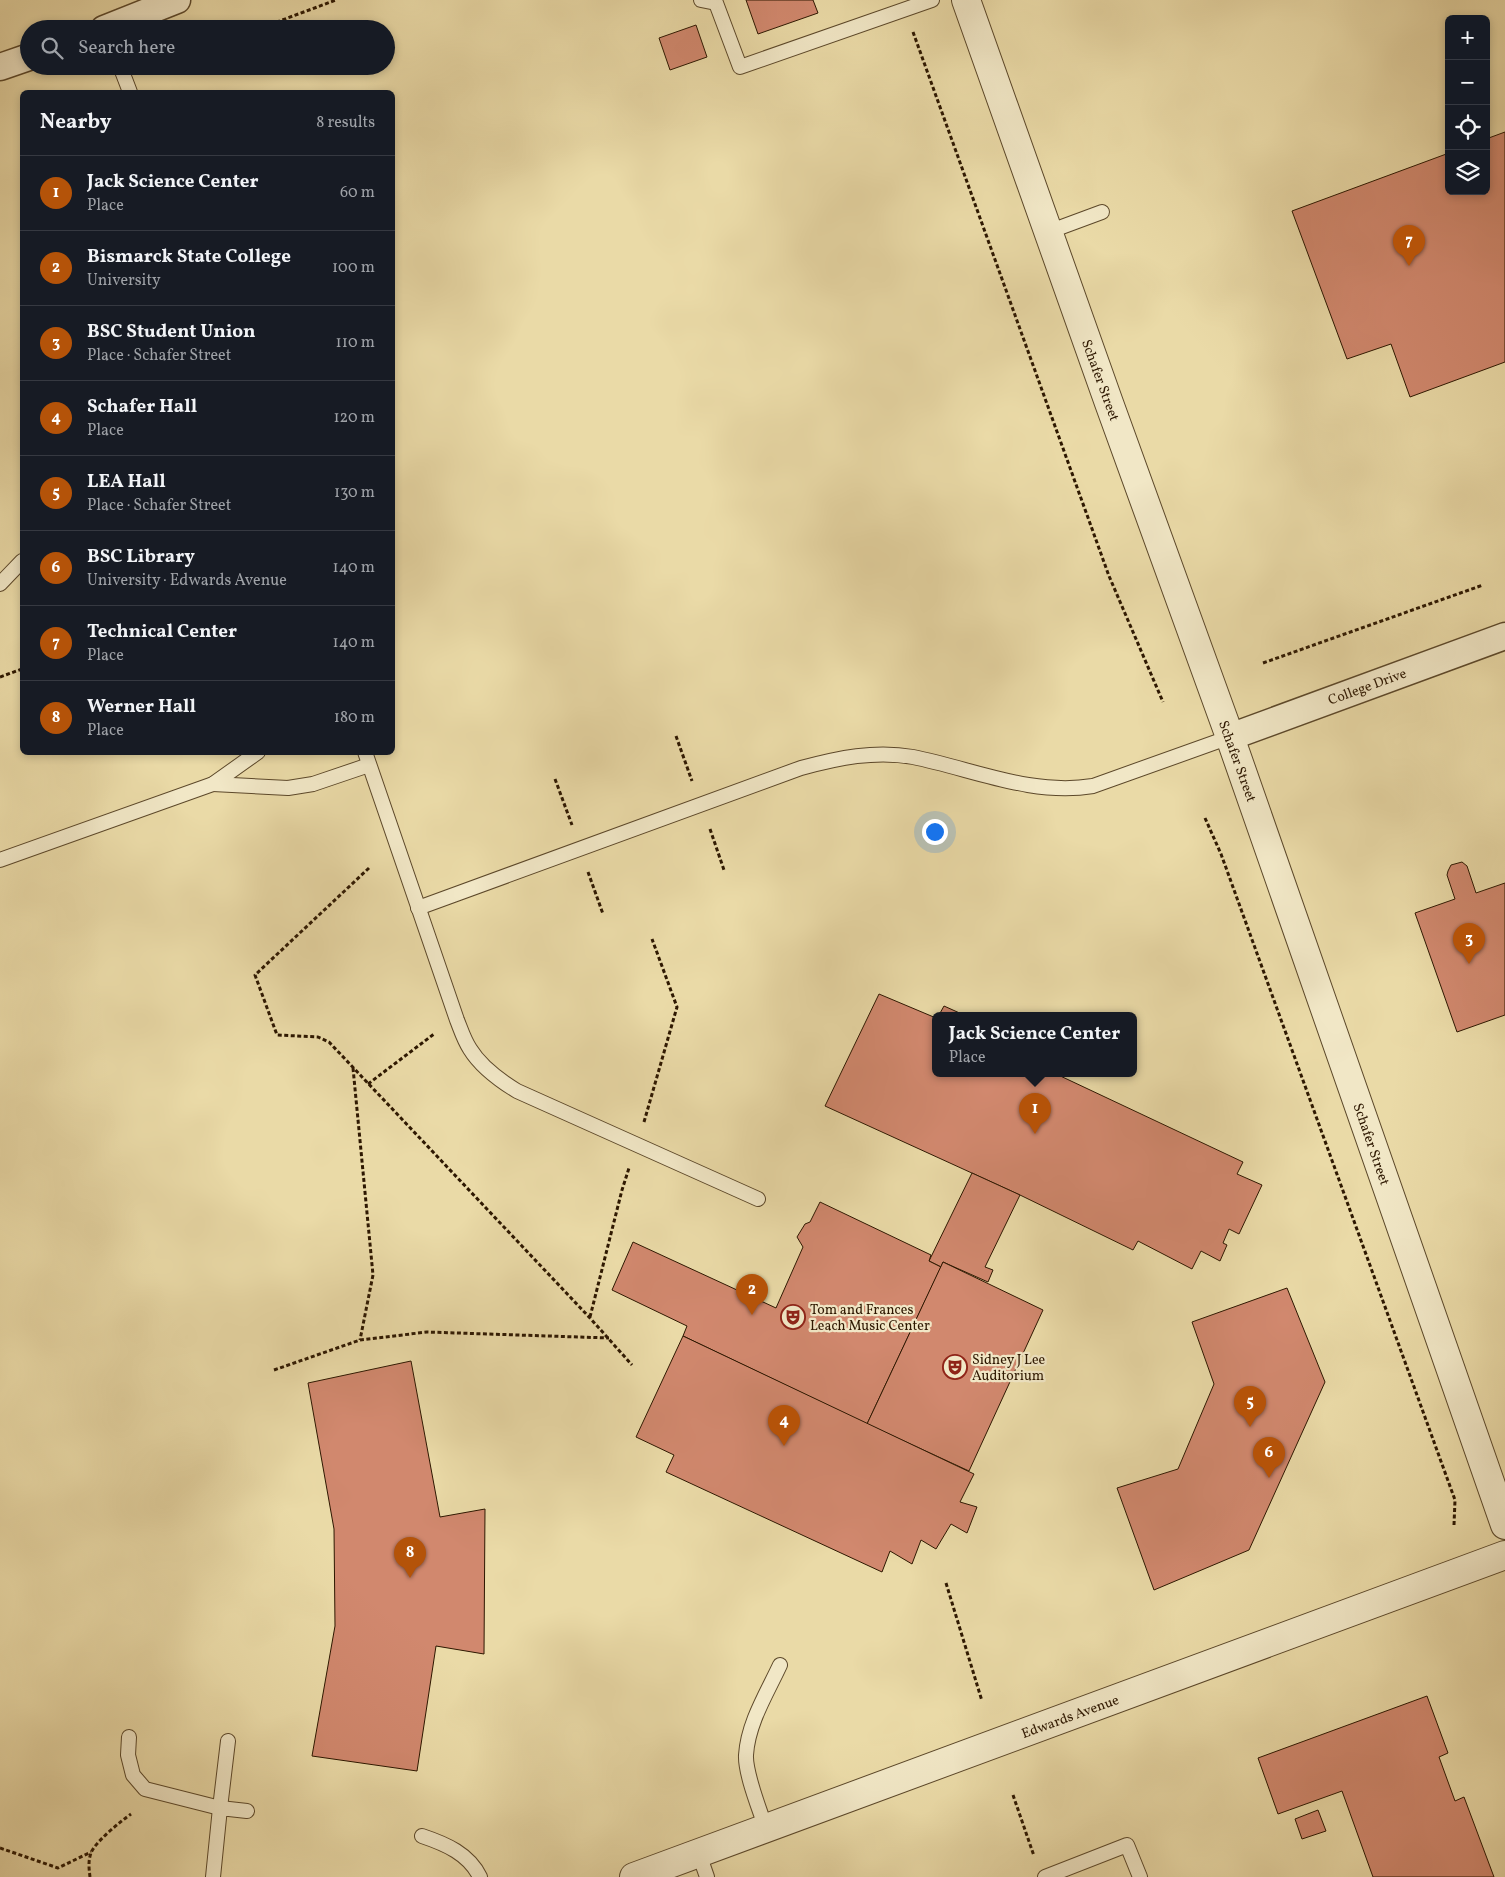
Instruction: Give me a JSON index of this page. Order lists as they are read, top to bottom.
{
  "streets": {
    "street": ["Schafer Street", "College Drive", "Edwards Avenue"]
  },
  "crossings": [
    ["Schafer Street", "College Drive"]
  ],
  "places": {
    "theatre": ["Tom and Frances Leach Music Center", "Sidney J Lee Auditorium"]
  },
  "page": {
    "map_buttons": ["+", "−"],
    "search": "Search here",
    "heading": ["Nearby", "8 results"],
    "list": [
      {
        "mark": "1",
        "name": "Jack Science Center",
        "note": "Place",
        "value": "60 m"
      },
      {
        "mark": "2",
        "name": "Bismarck State College",
        "note": "University",
        "value": "100 m"
      },
      {
        "mark": "3",
        "name": "BSC Student Union",
        "note": "Place · Schafer Street",
        "value": "110 m"
      },
      {
        "mark": "4",
        "name": "Schafer Hall",
        "note": "Place",
        "value": "120 m"
      },
      {
        "mark": "5",
        "name": "LEA Hall",
        "note": "Place · Schafer Street",
        "value": "130 m"
      },
      {
        "mark": "6",
        "name": "BSC Library",
        "note": "University · Edwards Avenue",
        "value": "140 m"
      },
      {
        "mark": "7",
        "name": "Technical Center",
        "note": "Place",
        "value": "140 m"
      },
      {
        "mark": "8",
        "name": "Werner Hall",
        "note": "Place",
        "value": "180 m"
      }
    ],
    "pins": [
      "7",
      "3",
      "1",
      "2",
      "5",
      "4",
      "6",
      "8"
    ],
    "popup": ["Jack Science Center", "Place"]
  }
}
